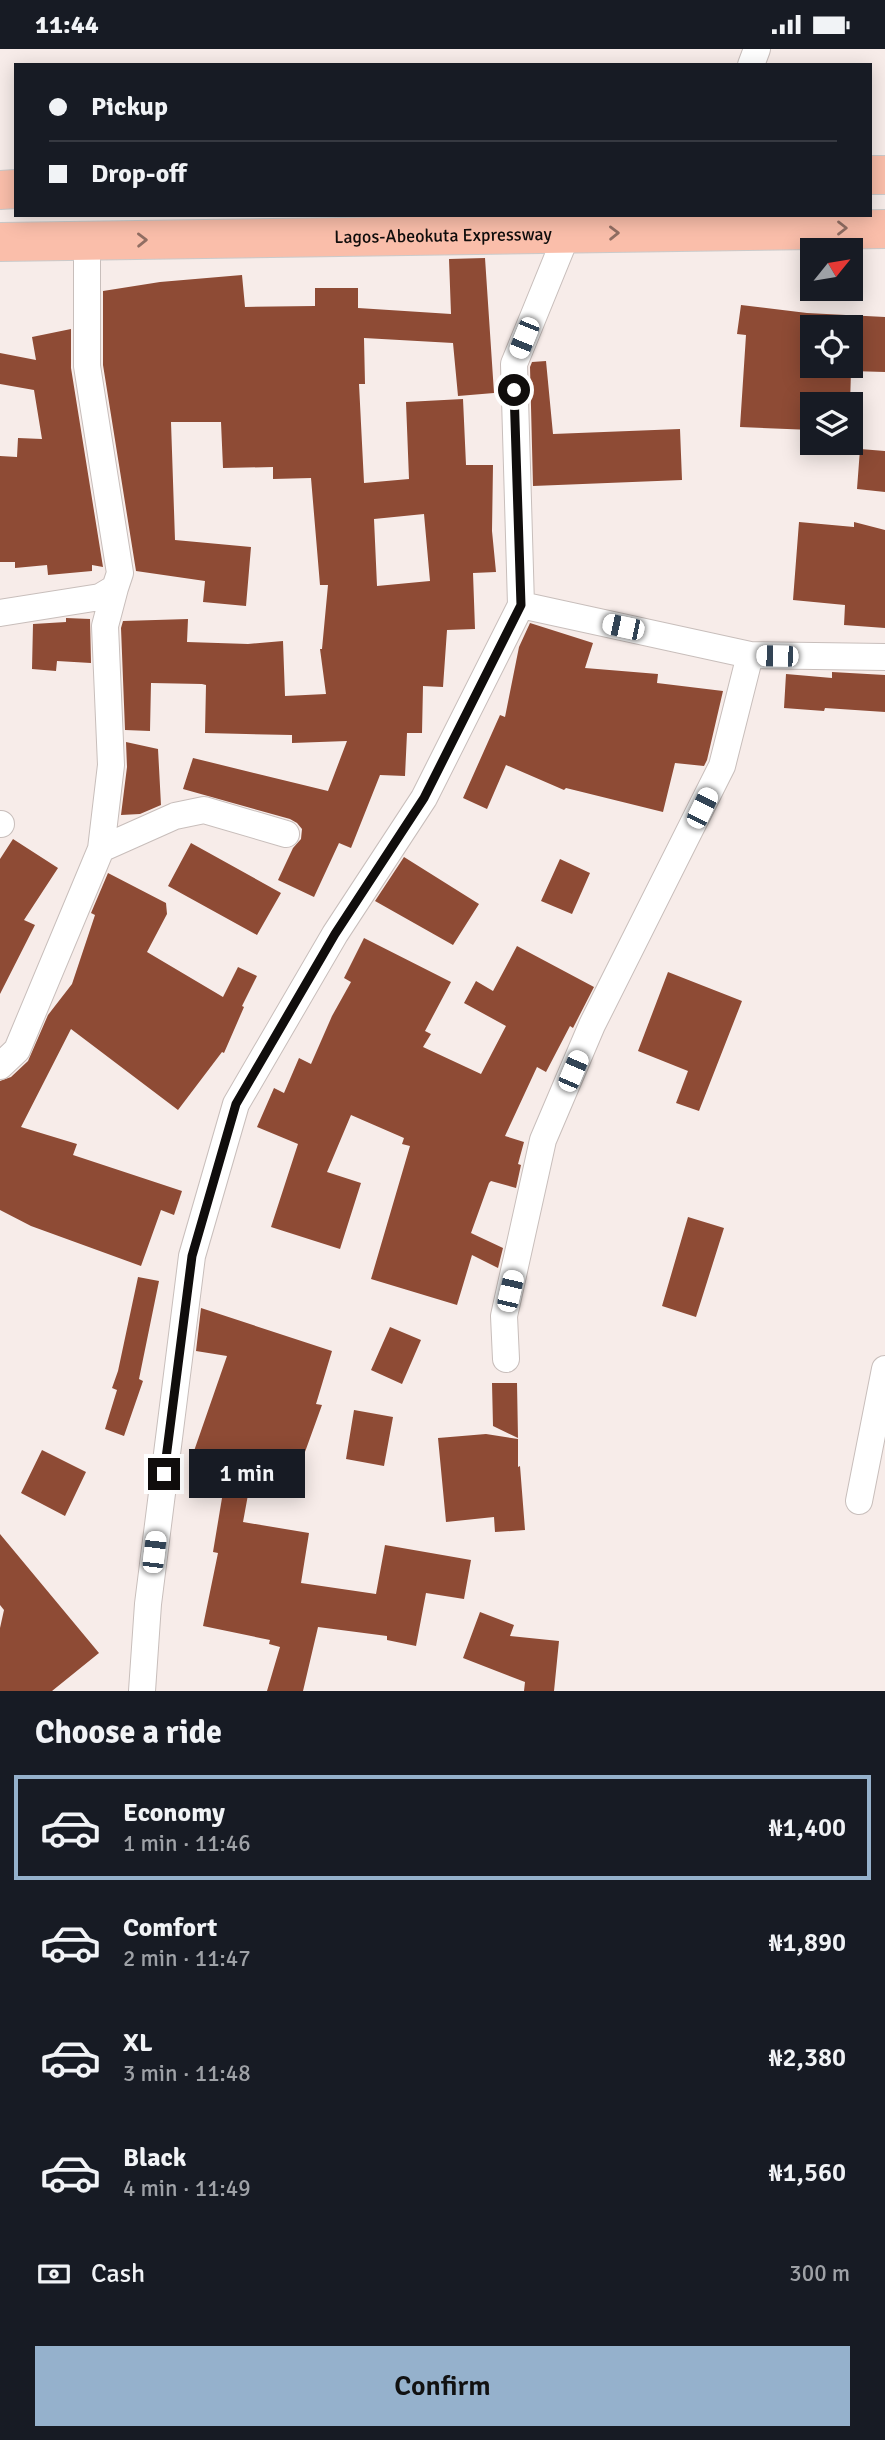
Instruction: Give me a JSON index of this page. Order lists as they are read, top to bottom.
{
  "streets": {
    "highway": ["Lagos-Abeokuta Expressway"]
  },
  "one_way": ["Lagos-Abeokuta Expressway"],
  "north": "top right",
  "page": {
    "status": "11:44",
    "banner": ["Pickup", "Drop-off"],
    "bubble": "1 min",
    "heading": "Choose a ride",
    "list": [
      {
        "name": "Economy",
        "note": "1 min · 11:46",
        "value": "₦1,400"
      },
      {
        "name": "Comfort",
        "note": "2 min · 11:47",
        "value": "₦1,890"
      },
      {
        "name": "XL",
        "note": "3 min · 11:48",
        "value": "₦2,380"
      },
      {
        "name": "Black",
        "note": "4 min · 11:49",
        "value": "₦1,560"
      }
    ],
    "pay": ["Cash", "300 m"],
    "buttons": "Confirm"
  }
}
